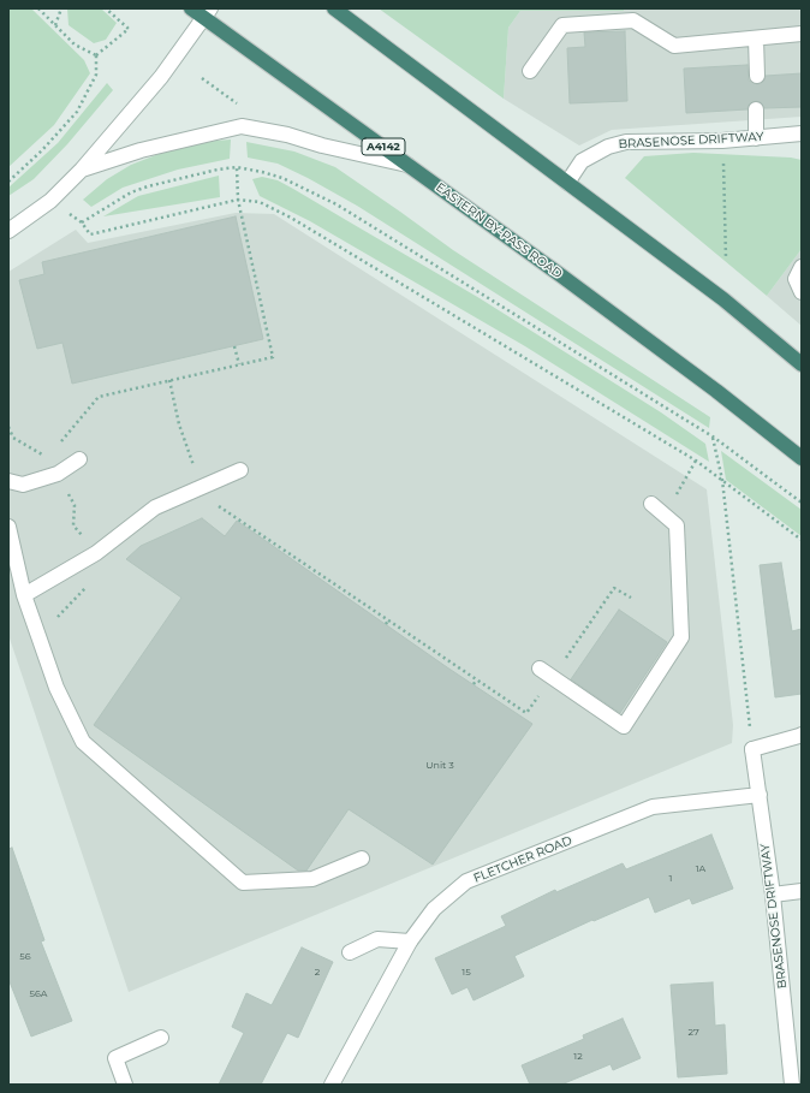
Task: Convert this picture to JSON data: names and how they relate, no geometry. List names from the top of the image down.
{
  "streets": {
    "highway": ["A4142", "EASTERN BY-PASS ROAD"],
    "street": ["BRASENOSE DRIFTWAY", "FLETCHER ROAD"]
  },
  "crossings": [
    ["BRASENOSE DRIFTWAY", "FLETCHER ROAD"]
  ],
  "house_numbers": [
    "Unit 3",
    "1A",
    "1",
    "56",
    "2",
    "15",
    "56A",
    "27",
    "12"
  ]
}
